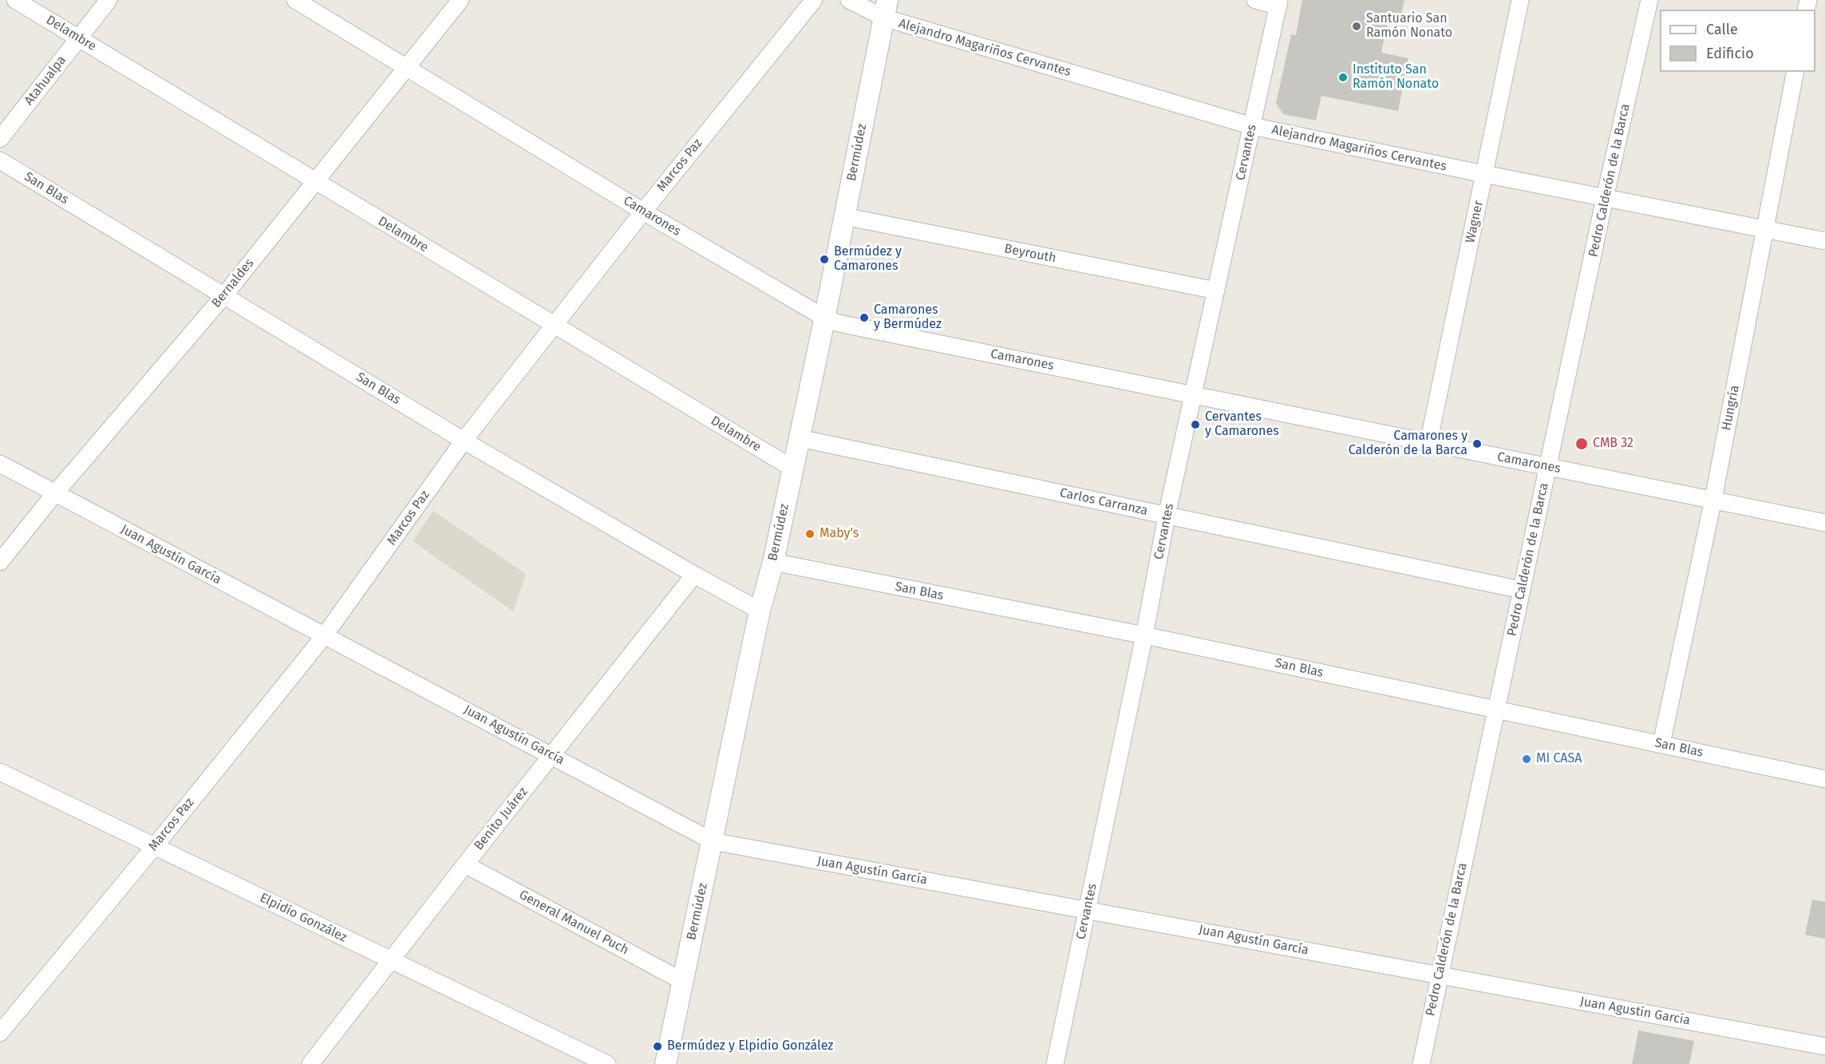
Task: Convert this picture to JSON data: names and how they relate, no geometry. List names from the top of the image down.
{
  "streets": {
    "street": [
      "Delambre",
      "Alejandro Magariños Cervantes",
      "Atahualpa",
      "Bermúdez",
      "Cervantes",
      "Marcos Paz",
      "Pedro Calderón de la Barca",
      "San Blas",
      "Camarones",
      "Wagner",
      "Beyrouth",
      "Bernaldes",
      "Hungría",
      "Carlos Carranza",
      "Juan Agustín García",
      "Benito Juárez",
      "Elpidio González",
      "General Manuel Puch"
    ]
  },
  "crossings": [
    ["Delambre", "Atahualpa"],
    ["Delambre", "Bermúdez"],
    ["Delambre", "Marcos Paz"],
    ["Delambre", "Bernaldes"],
    ["Alejandro Magariños Cervantes", "Bermúdez"],
    ["Alejandro Magariños Cervantes", "Cervantes"],
    ["Alejandro Magariños Cervantes", "Pedro Calderón de la Barca"],
    ["Alejandro Magariños Cervantes", "Wagner"],
    ["Alejandro Magariños Cervantes", "Hungría"],
    ["Bermúdez", "San Blas"],
    ["Bermúdez", "Camarones"],
    ["Bermúdez", "Beyrouth"],
    ["Bermúdez", "Carlos Carranza"],
    ["Bermúdez", "Juan Agustín García"],
    ["Bermúdez", "General Manuel Puch"],
    ["Cervantes", "San Blas"],
    ["Cervantes", "Camarones"],
    ["Cervantes", "Beyrouth"],
    ["Cervantes", "Carlos Carranza"],
    ["Cervantes", "Juan Agustín García"],
    ["Marcos Paz", "San Blas"],
    ["Marcos Paz", "Camarones"],
    ["Marcos Paz", "Juan Agustín García"],
    ["Marcos Paz", "Elpidio González"],
    ["Pedro Calderón de la Barca", "San Blas"],
    ["Pedro Calderón de la Barca", "Camarones"],
    ["Pedro Calderón de la Barca", "Carlos Carranza"],
    ["Pedro Calderón de la Barca", "Juan Agustín García"],
    ["San Blas", "Bernaldes"],
    ["San Blas", "Hungría"],
    ["San Blas", "Benito Juárez"],
    ["Camarones", "Wagner"],
    ["Camarones", "Bernaldes"],
    ["Camarones", "Hungría"],
    ["Bernaldes", "Juan Agustín García"],
    ["Juan Agustín García", "Benito Juárez"],
    ["Benito Juárez", "Elpidio González"],
    ["Benito Juárez", "General Manuel Puch"]
  ],
  "places": [
    "Santuario San Ramón Nonato",
    "Instituto San Ramón Nonato",
    "Bermúdez y Camarones",
    "Camarones y Bermúdez",
    "Cervantes y Camarones",
    "Camarones y Calderón de la Barca",
    "CMB 32",
    "Maby's",
    "MI CASA",
    "Bermúdez y Elpidio González"
  ],
  "legend": ["Calle", "Edificio"]
}
